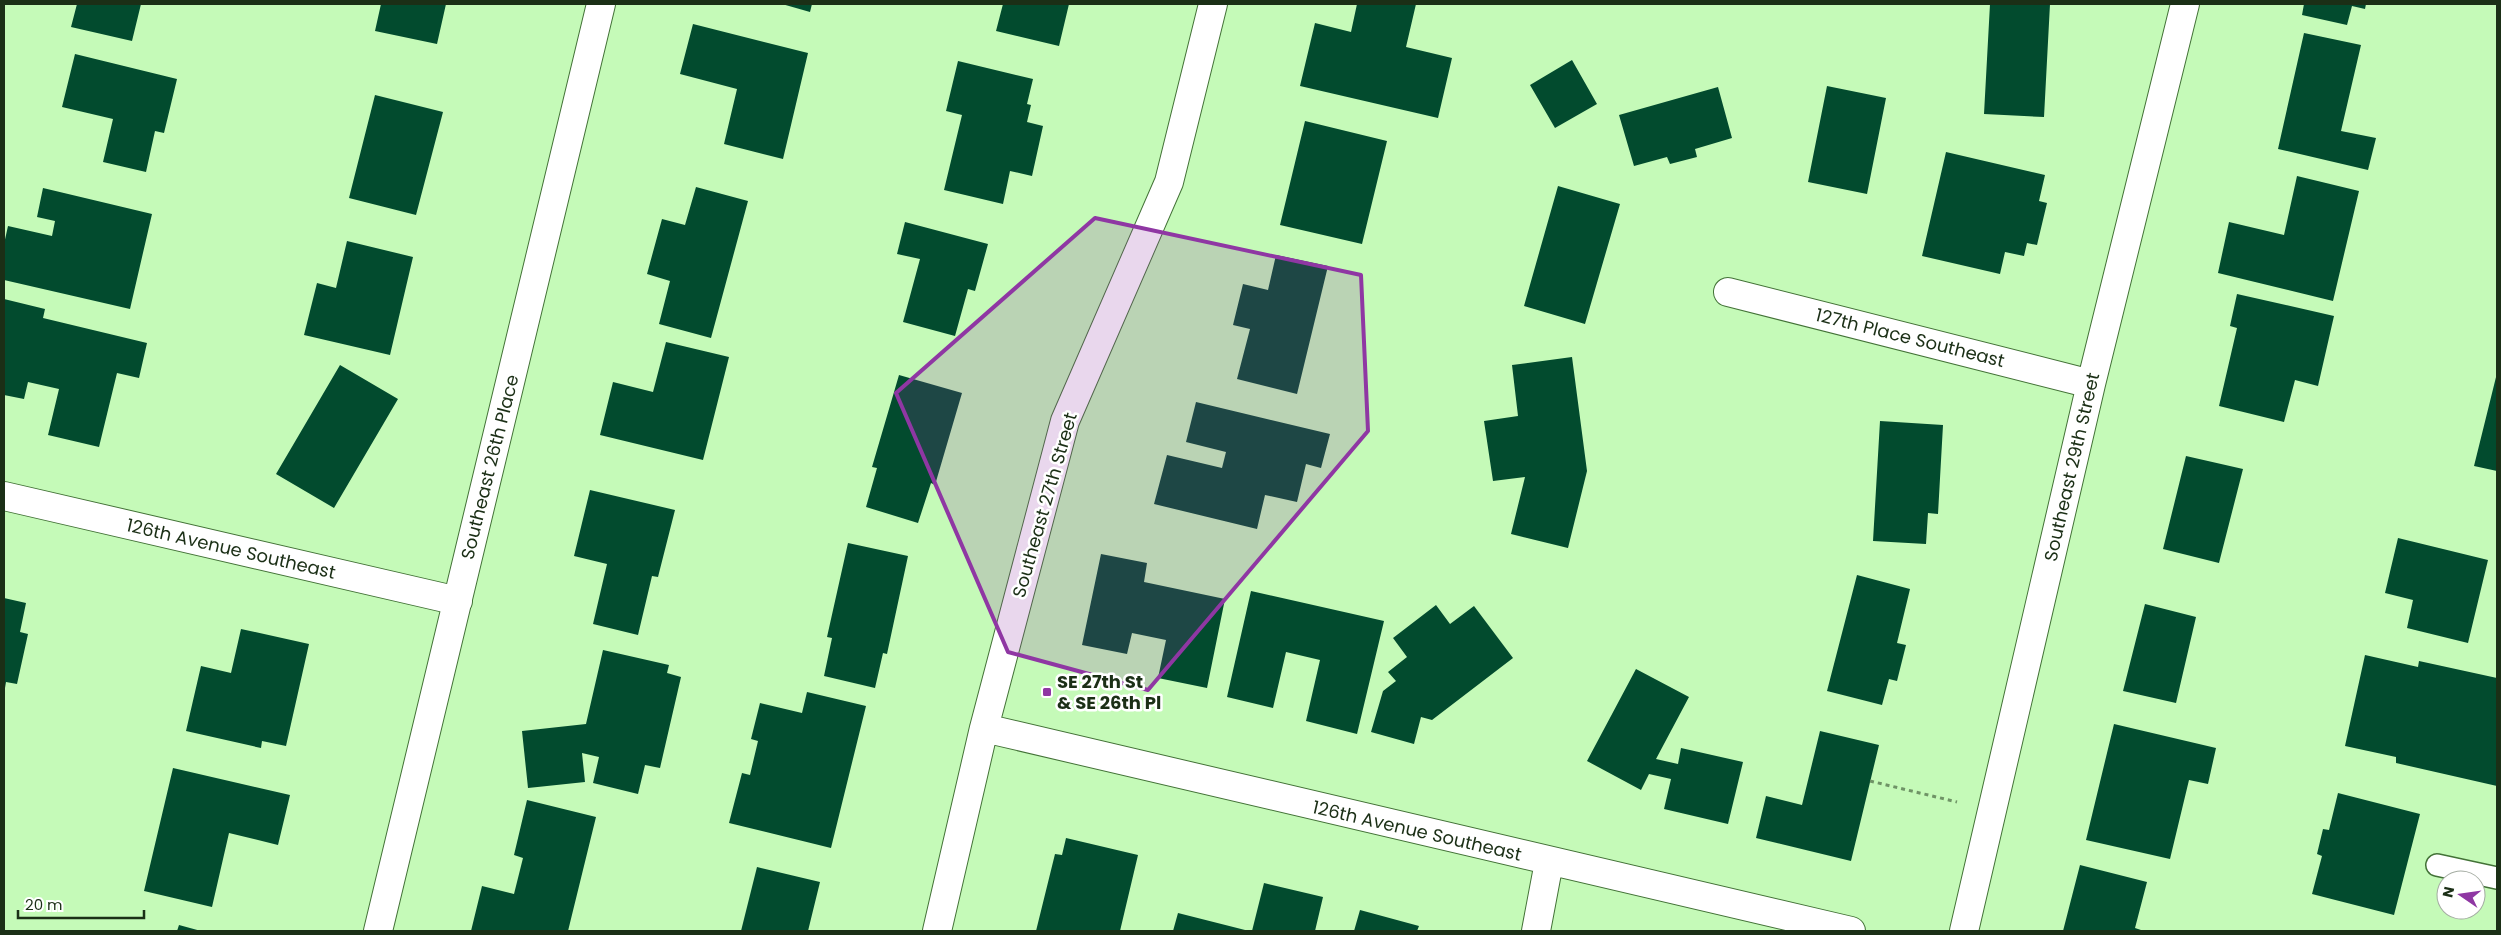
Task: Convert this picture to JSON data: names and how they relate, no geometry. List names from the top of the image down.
{
  "streets": {
    "street": [
      "127th Place Southeast",
      "Southeast 26th Place",
      "Southeast 29th Street",
      "Southeast 27th Street",
      "126th Avenue Southeast"
    ]
  },
  "crossings": [
    ["127th Place Southeast", "Southeast 29th Street"],
    ["Southeast 26th Place", "126th Avenue Southeast"],
    ["Southeast 27th Street", "126th Avenue Southeast"]
  ],
  "places": {
    "transit": ["SE 27th St & SE 26th Pl"]
  },
  "scale_bar": "20 m",
  "north": "left"
}
